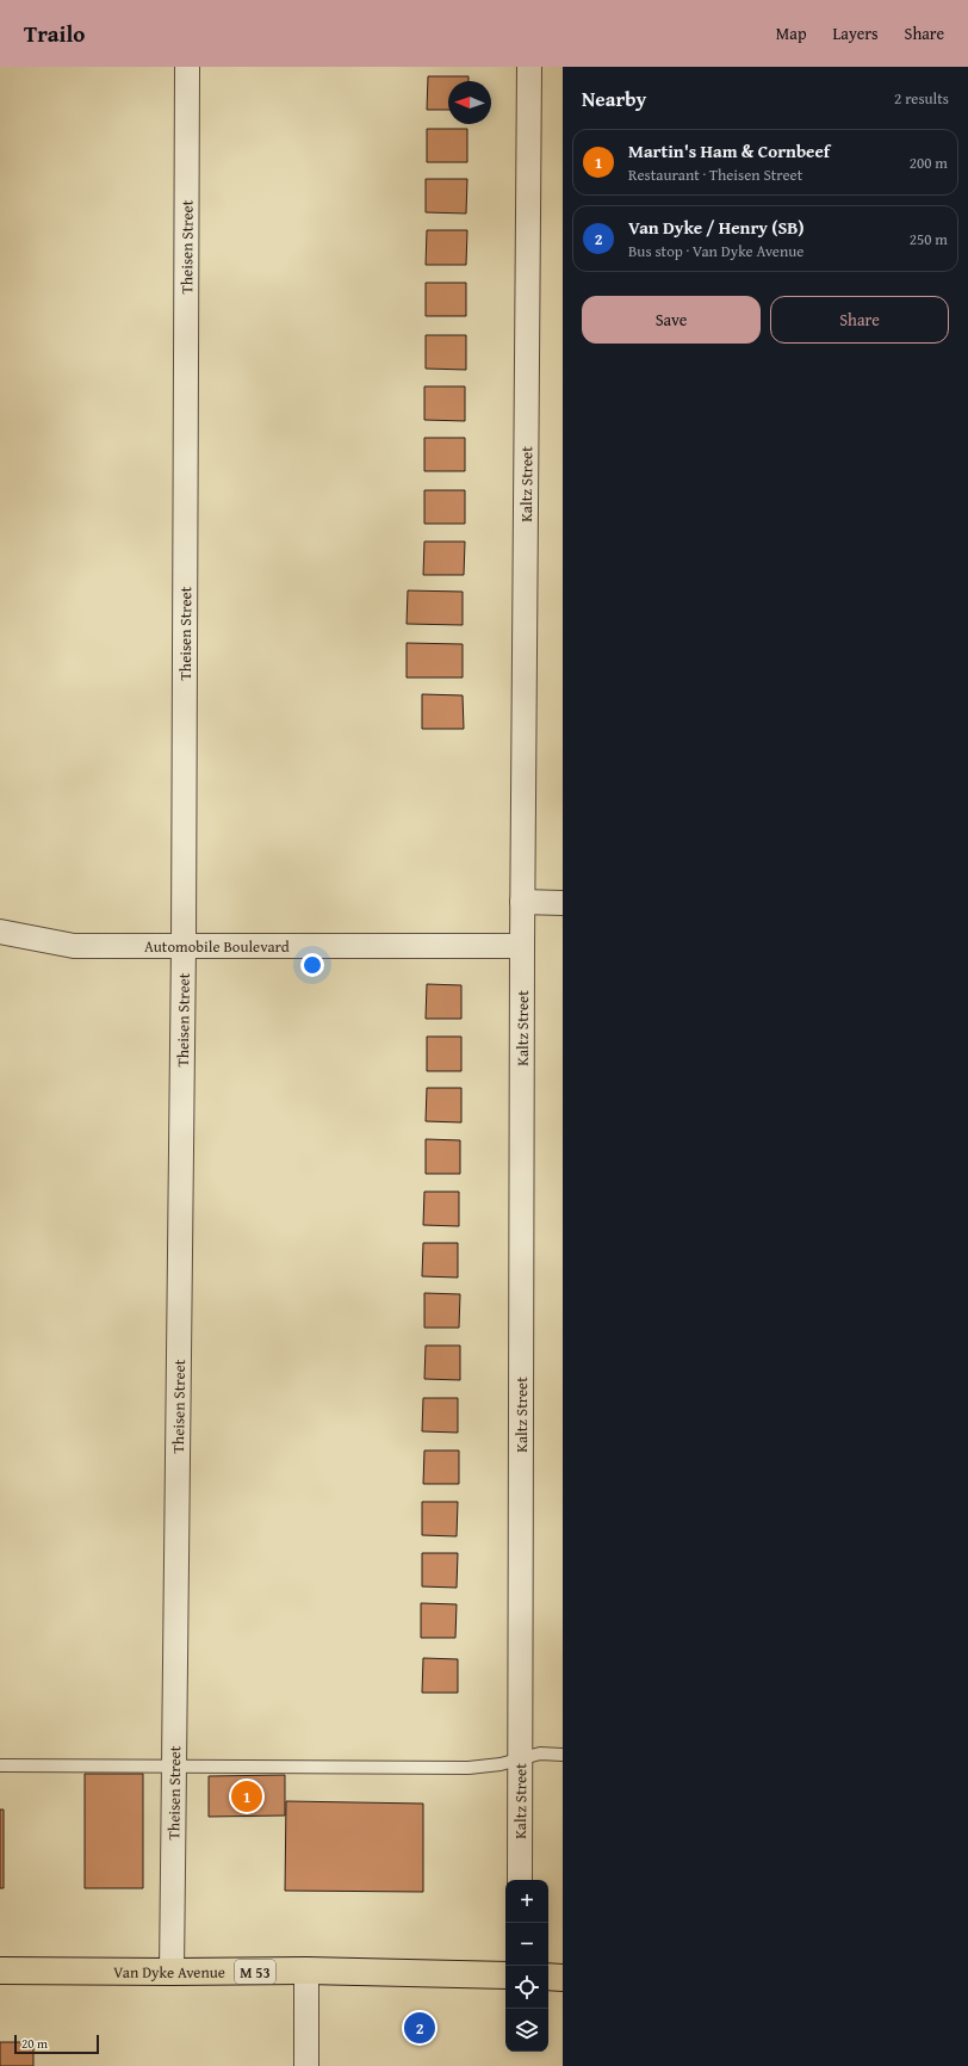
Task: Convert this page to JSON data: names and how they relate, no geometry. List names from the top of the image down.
{
  "streets": {
    "main road": ["Van Dyke Avenue", "M 53"],
    "street": ["Theisen Street", "Kaltz Street", "Automobile Boulevard"]
  },
  "crossings": [
    ["Theisen Street", "Automobile Boulevard"],
    ["Theisen Street", "Van Dyke Avenue"],
    ["Kaltz Street", "Automobile Boulevard"]
  ],
  "scale_bar": "20 m",
  "north": "left",
  "page": {
    "header": "Trailo",
    "nav": ["Map", "Layers", "Share"],
    "heading": ["Nearby", "2 results"],
    "list": [
      {
        "mark": "1",
        "name": "Martin's Ham & Cornbeef",
        "note": "Restaurant · Theisen Street",
        "value": "200 m"
      },
      {
        "mark": "2",
        "name": "Van Dyke / Henry (SB)",
        "note": "Bus stop · Van Dyke Avenue",
        "value": "250 m"
      }
    ],
    "buttons": ["Save", "Share"],
    "pins": ["1", "2"],
    "map_buttons": ["+", "−"],
    "scale": "20 m"
  }
}
